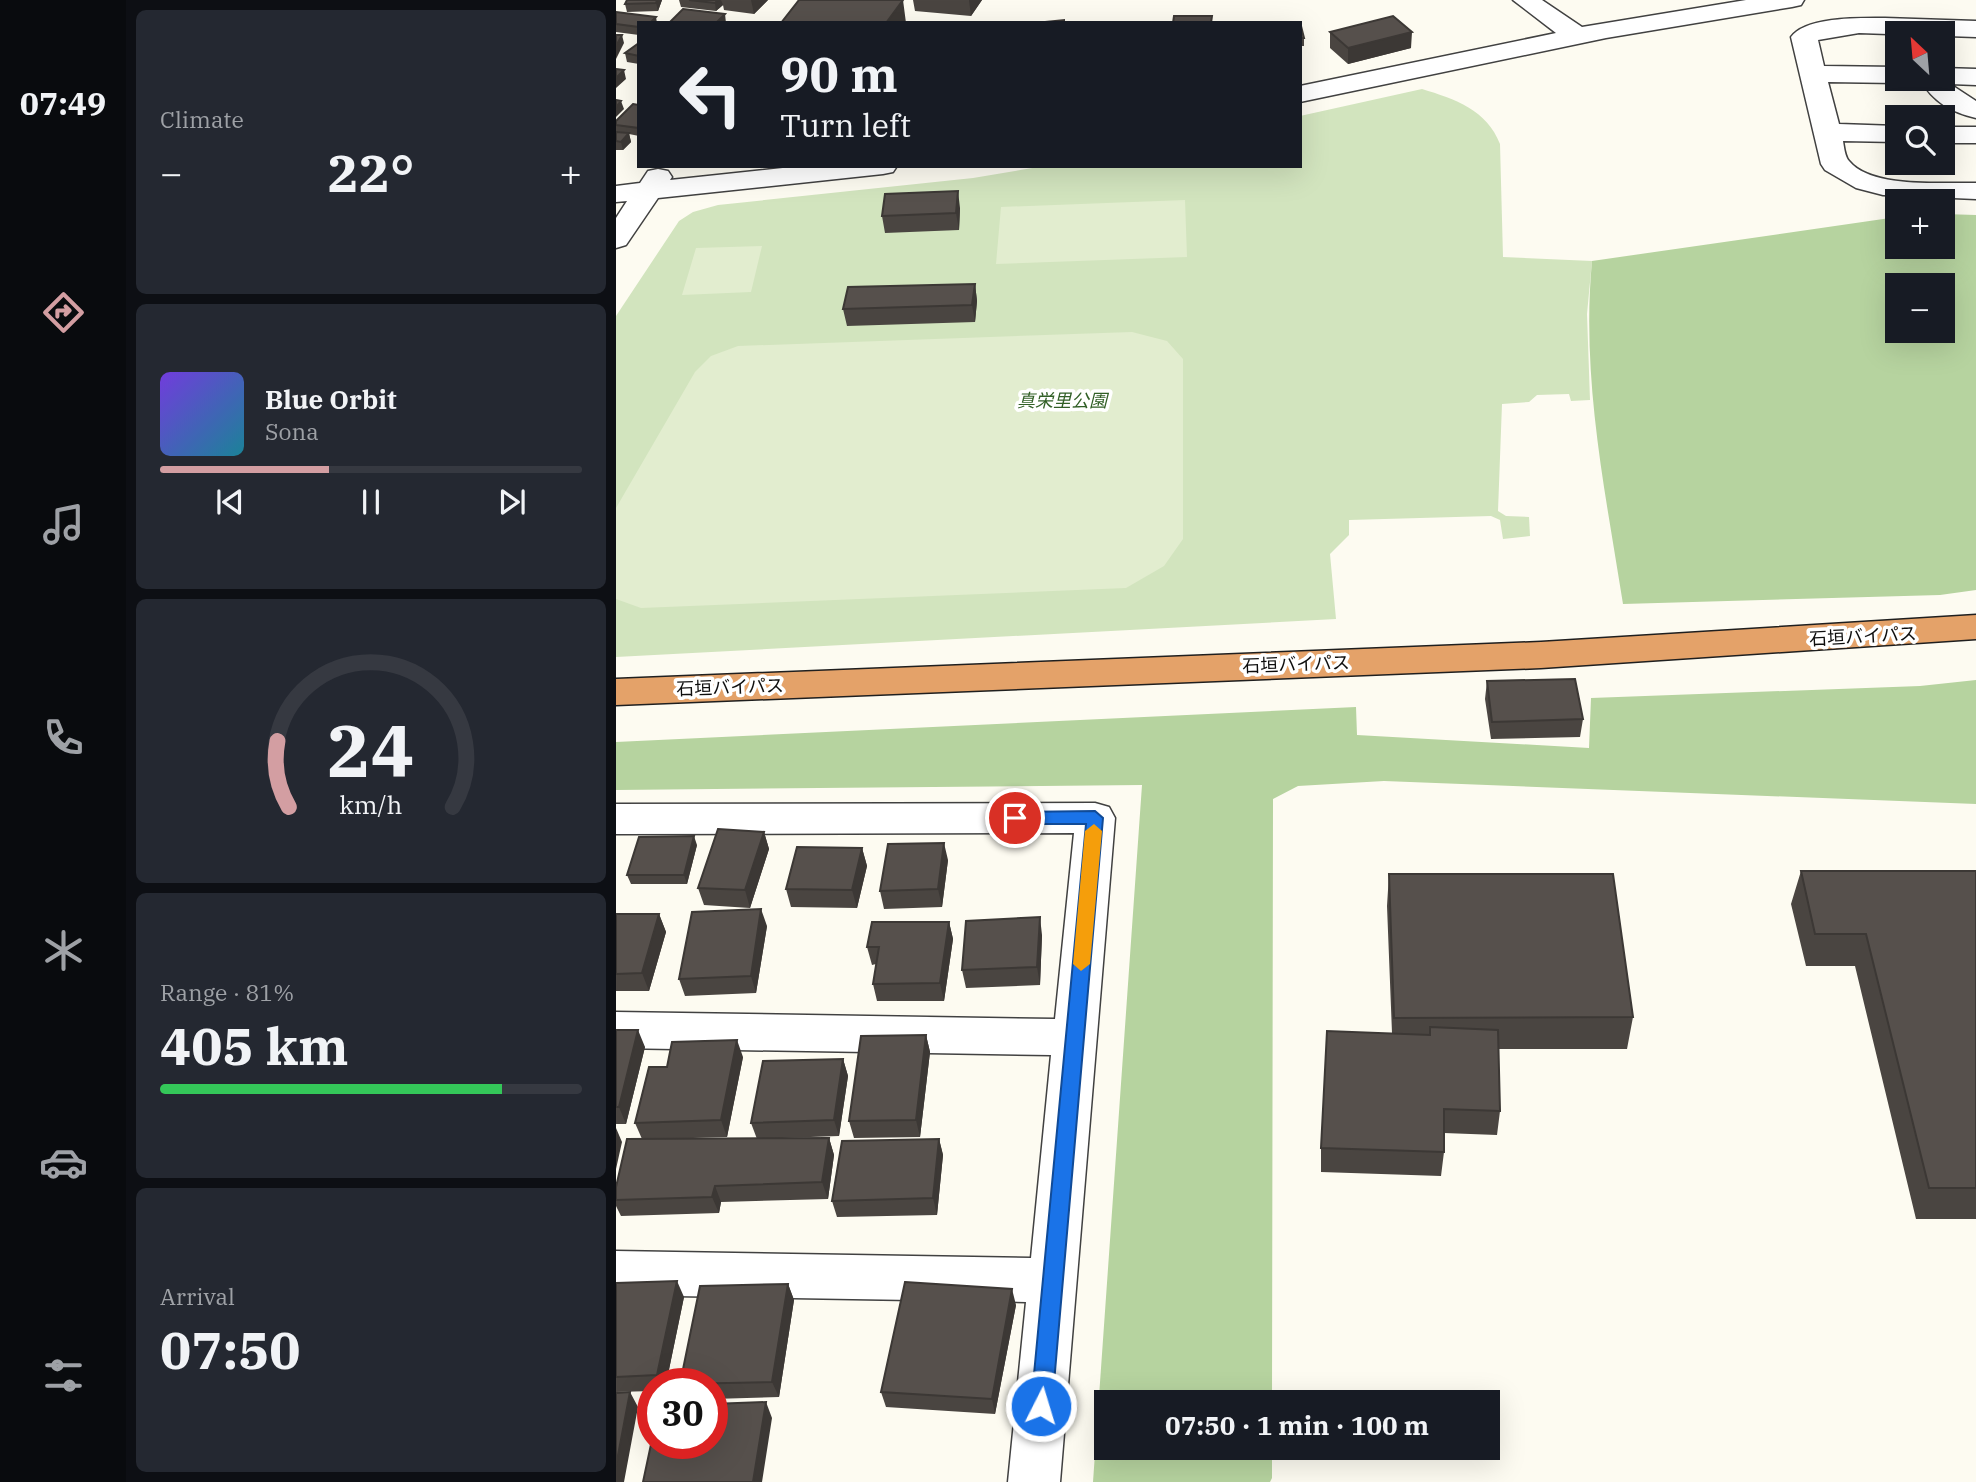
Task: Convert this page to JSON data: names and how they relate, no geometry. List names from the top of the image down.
{
  "streets": {
    "highway": ["石垣バイパス"]
  },
  "parks": ["真栄里公園"],
  "north": "top left",
  "page": {
    "tabs": "07:49",
    "tile": [
      "Climate",
      ["Range · 81%", "405 km"],
      ["Arrival", "07:50"]
    ],
    "map_buttons": ["+", "−"],
    "turn": ["90 m", "Turn left"],
    "heat": ["−", "22°", "+"],
    "song": ["Blue Orbit", "Sona"],
    "limit": "30",
    "trip": "07:50 · 1 min · 100 m",
    "gauge": ["24", "km/h"]
  }
}
